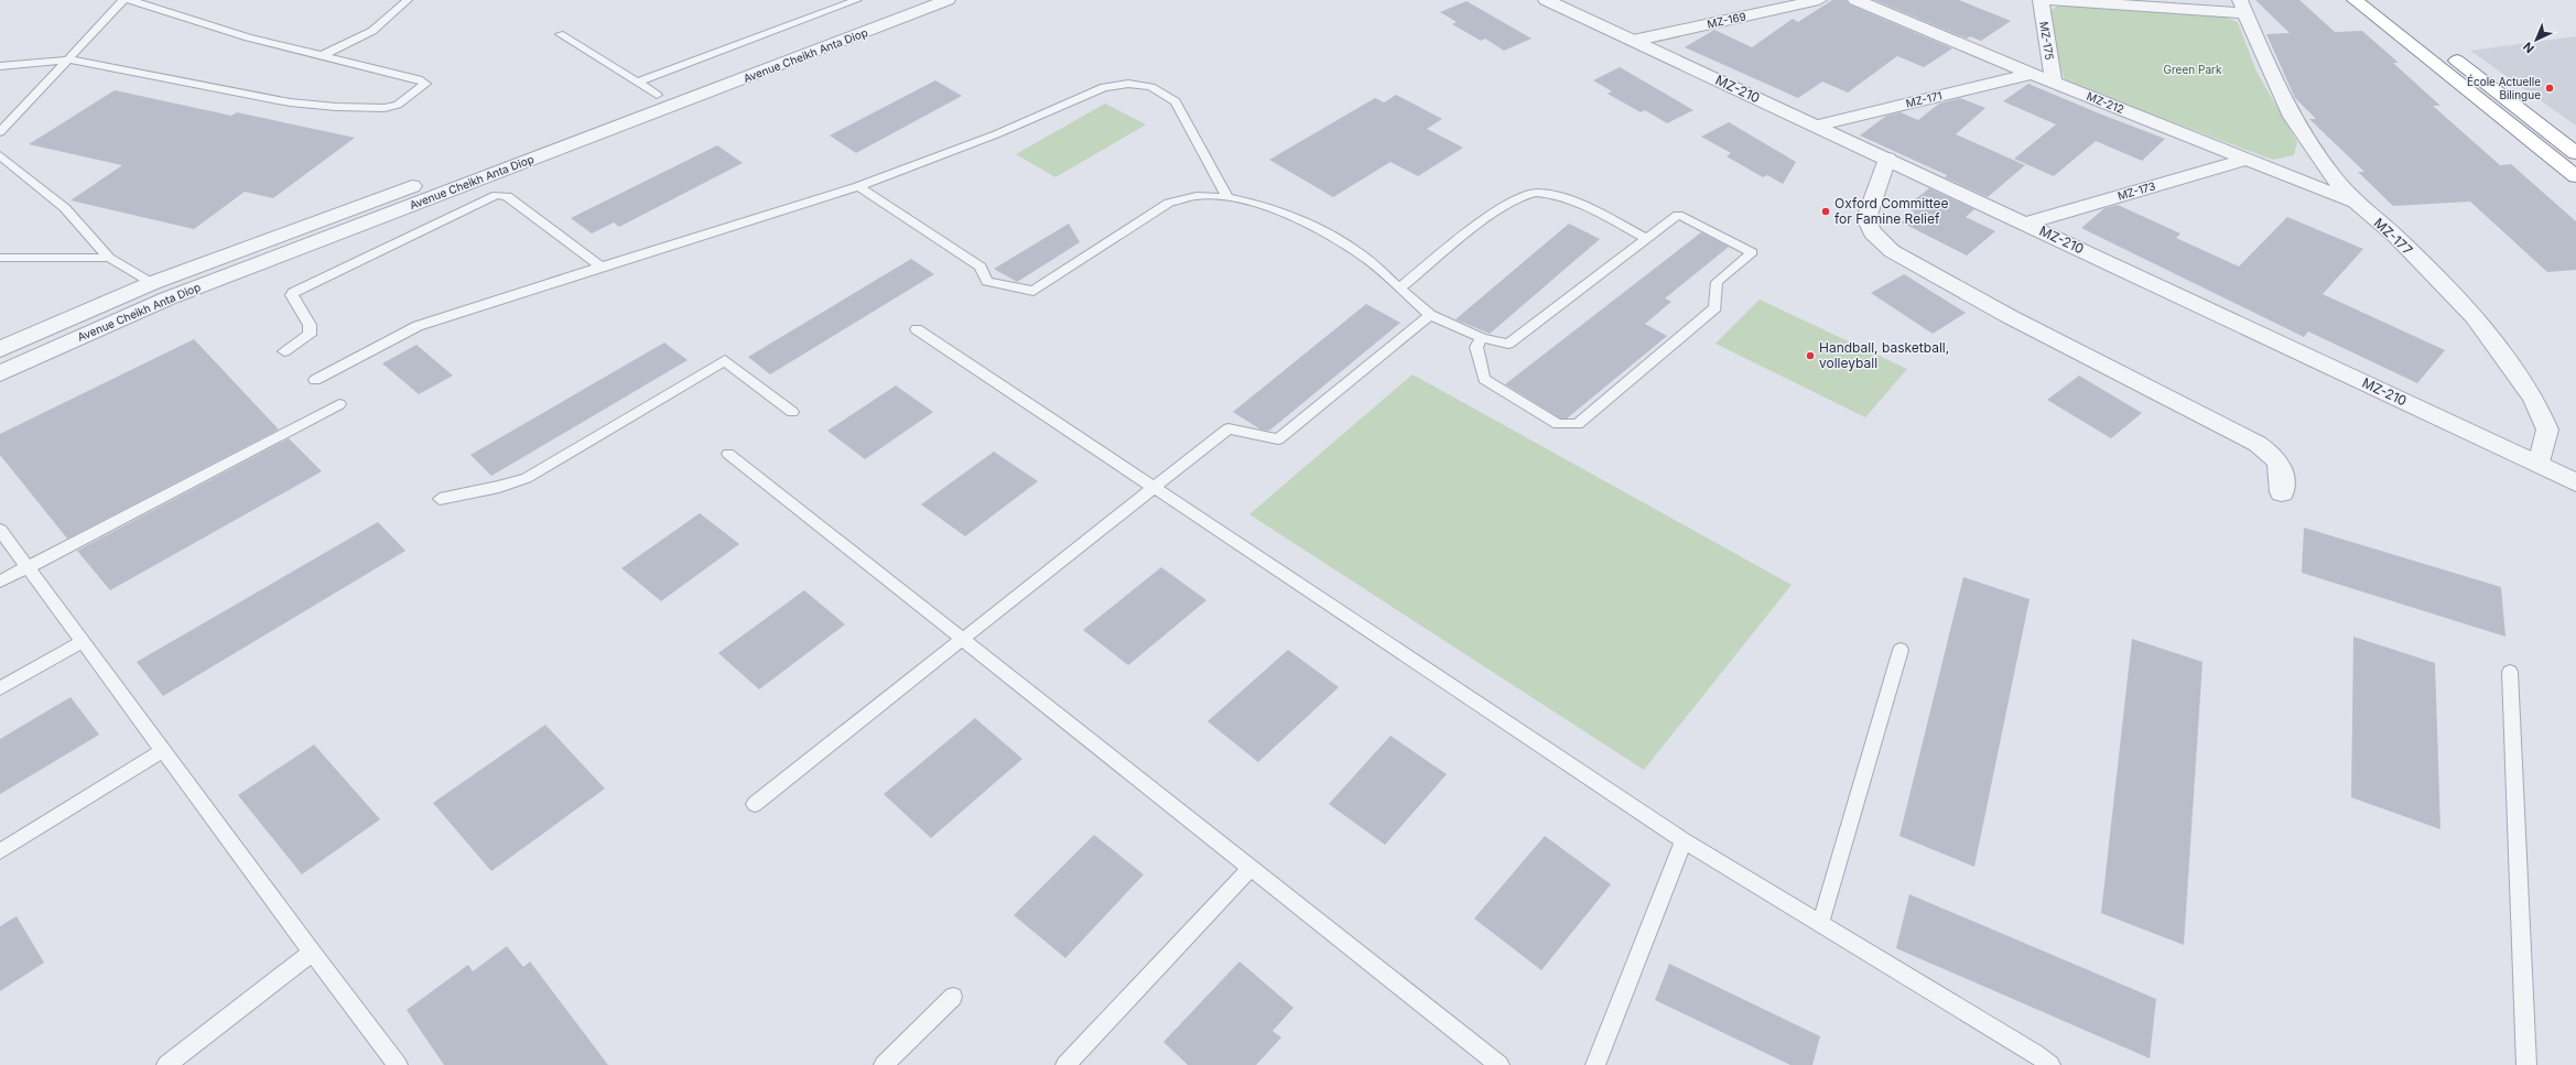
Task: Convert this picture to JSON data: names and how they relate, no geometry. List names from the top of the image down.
{
  "streets": {
    "street": [
      "MZ-169",
      "MZ-175",
      "Avenue Cheikh Anta Diop",
      "MZ-210",
      "MZ-171",
      "MZ-212",
      "MZ-173",
      "MZ-177"
    ]
  },
  "crossings": [
    ["MZ-169", "MZ-210"],
    ["MZ-175", "MZ-212"],
    ["MZ-210", "MZ-171"],
    ["MZ-210", "MZ-173"],
    ["MZ-210", "MZ-177"],
    ["MZ-171", "MZ-212"],
    ["MZ-212", "MZ-173"],
    ["MZ-212", "MZ-177"]
  ],
  "parks": ["Green Park"],
  "places": ["École Actuelle Bilingue", "Oxford Committee for Famine Relief", "Handball, basketball, volleyball"],
  "north": "bottom left"
}
